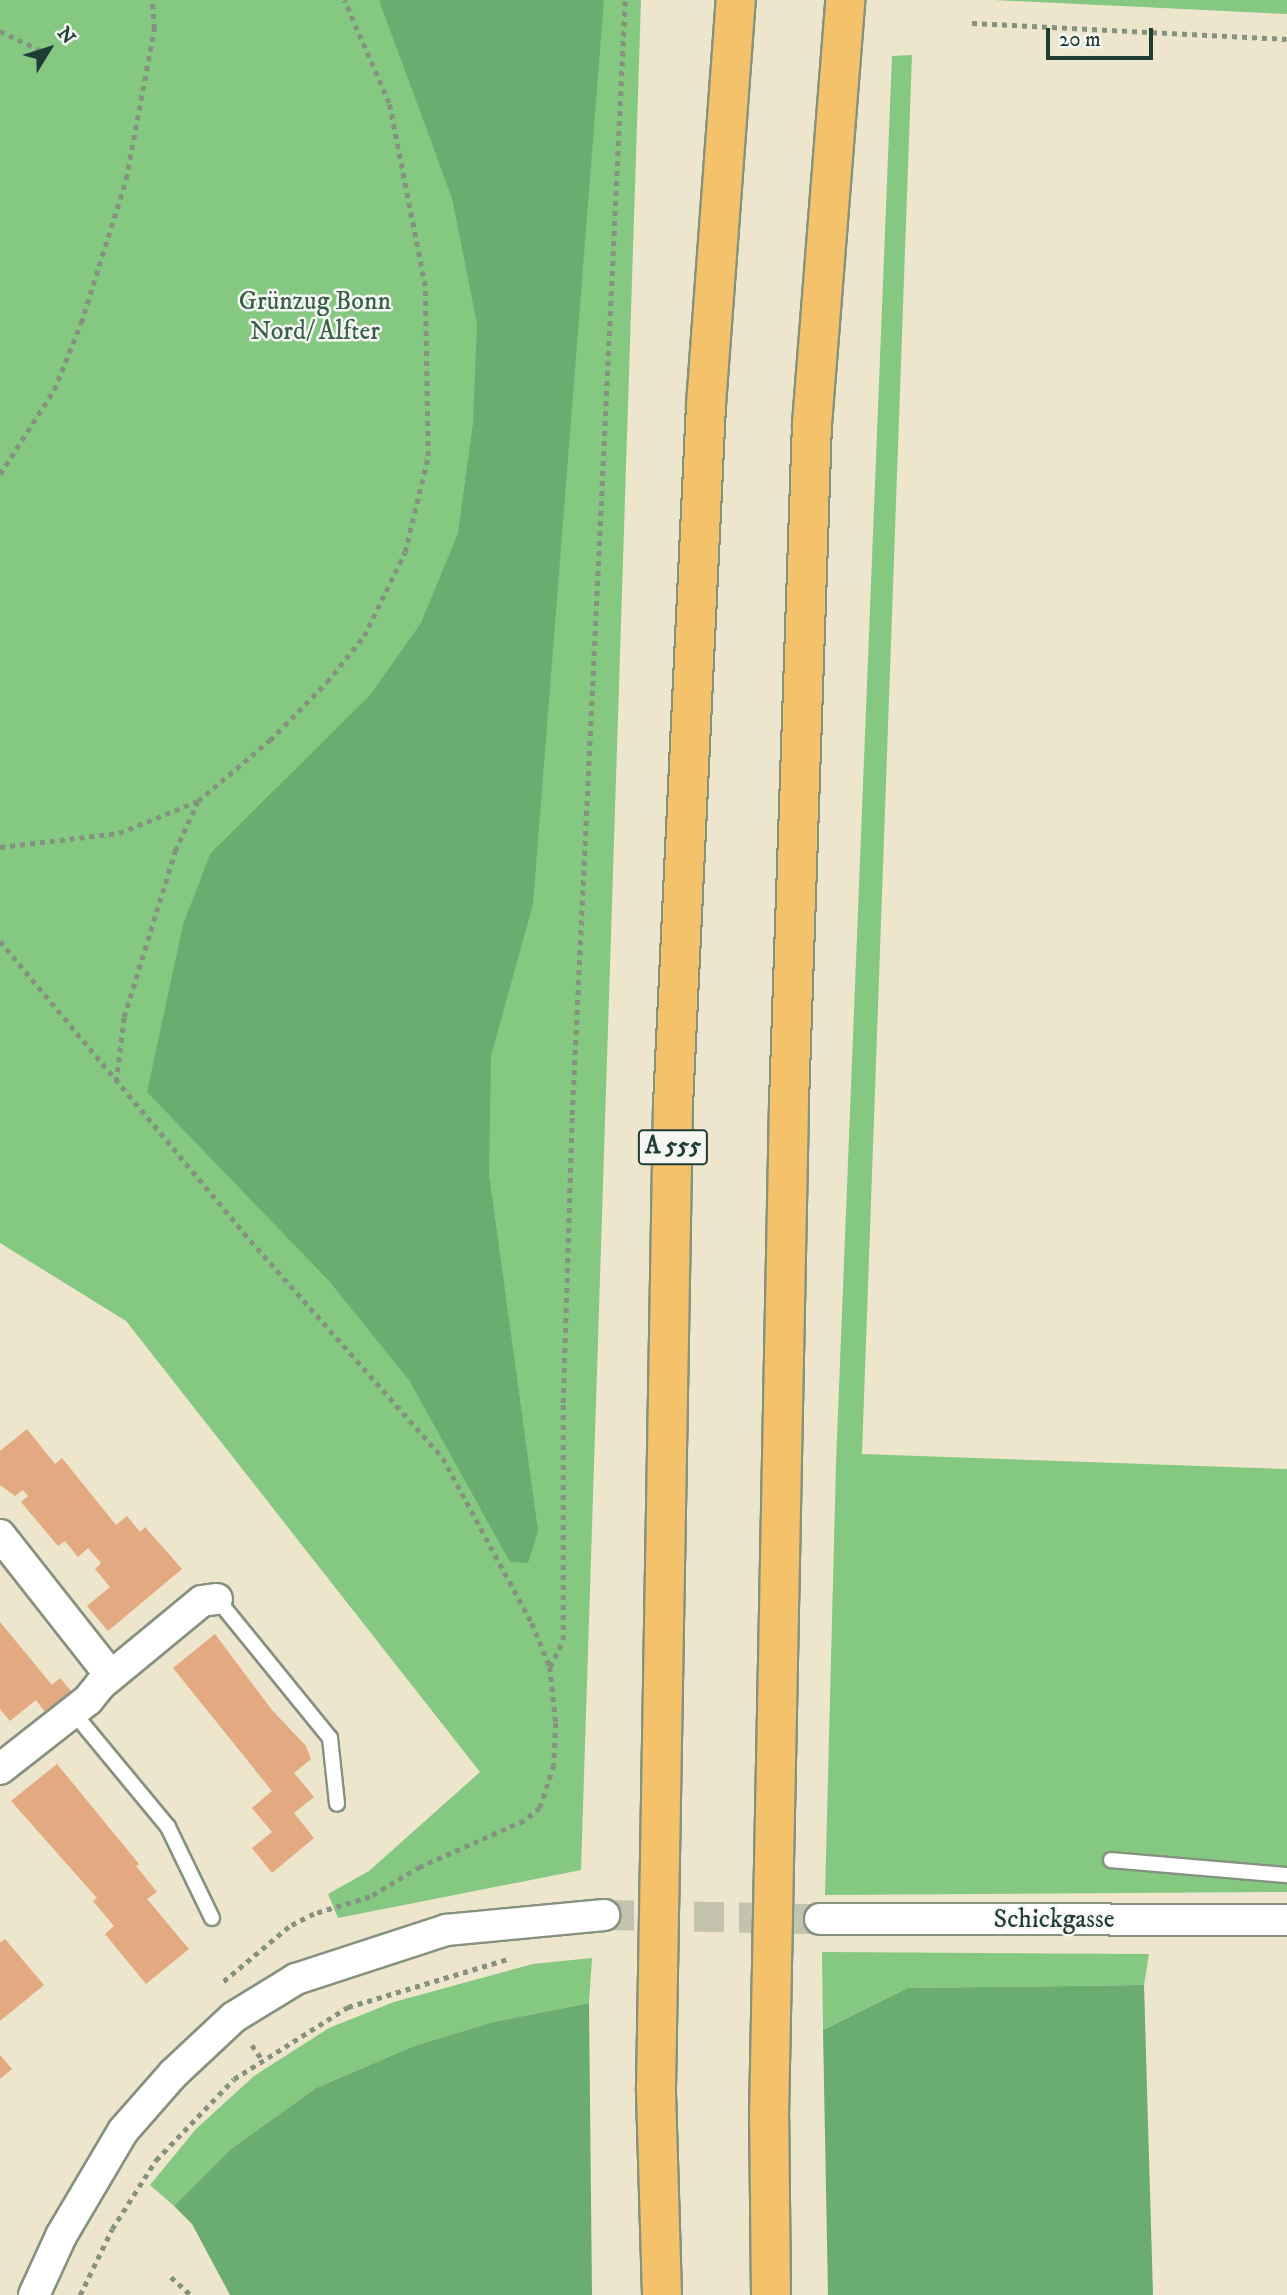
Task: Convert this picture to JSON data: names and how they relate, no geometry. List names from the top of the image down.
{
  "streets": {
    "highway": ["A 555"],
    "street": ["Schickgasse"]
  },
  "parks": ["Grünzug Bonn Nord/ Alfter"],
  "scale_bar": "20 m",
  "north": "top right"
}
